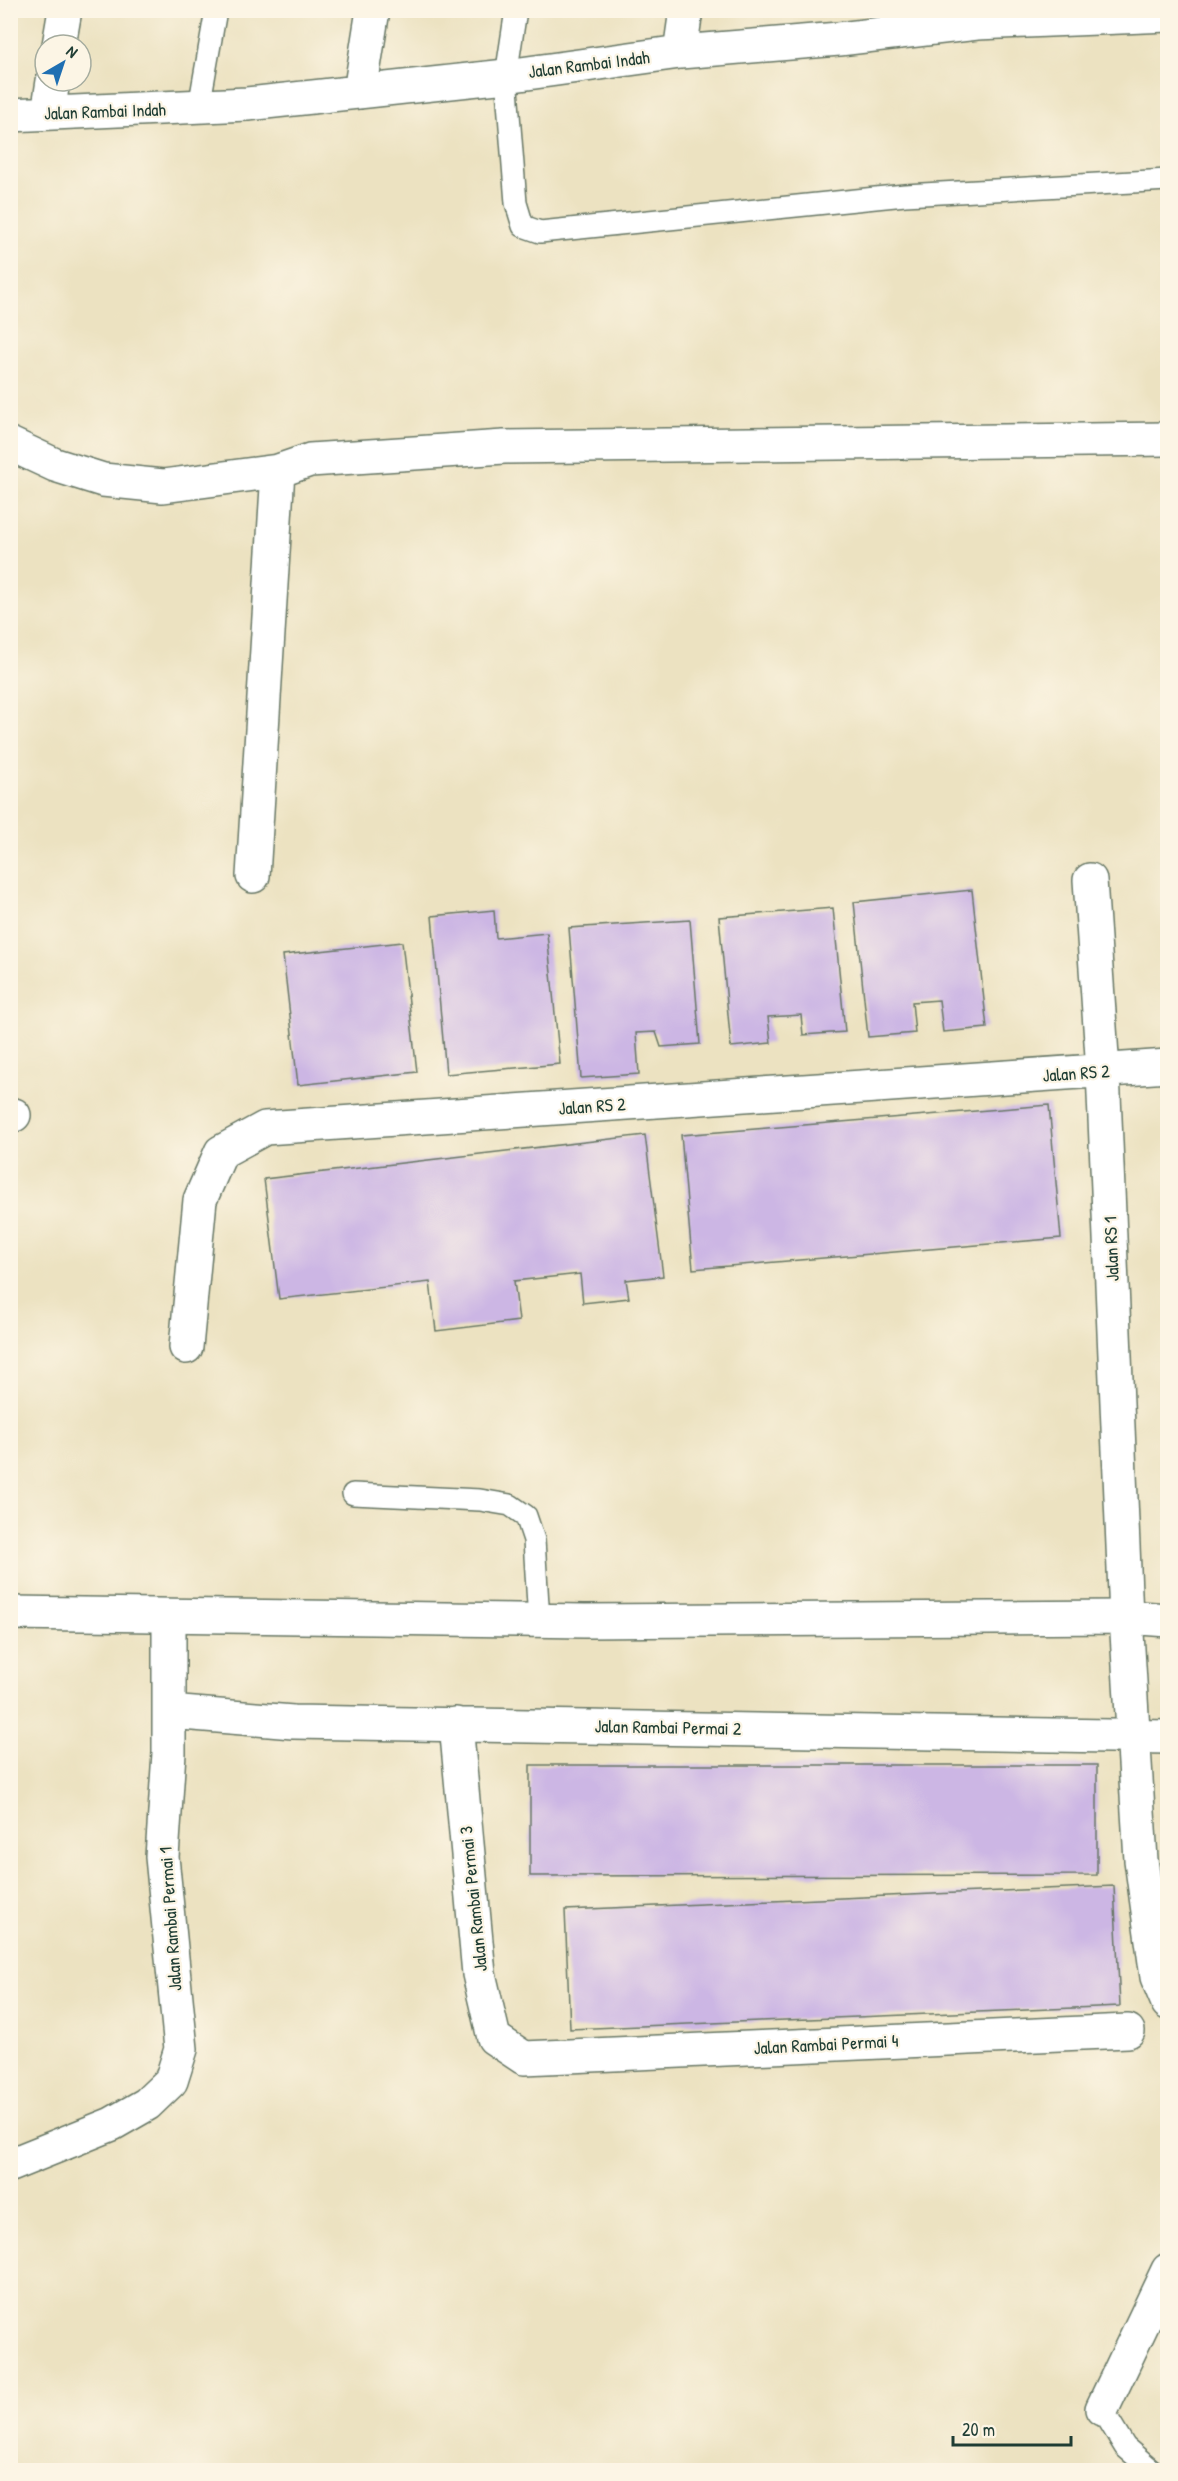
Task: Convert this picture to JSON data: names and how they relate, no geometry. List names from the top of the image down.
{
  "streets": {
    "street": [
      "Jalan Rambai Indah",
      "Jalan RS 2",
      "Jalan RS 1",
      "Jalan Rambai Permai 2",
      "Jalan Rambai Permai 3",
      "Jalan Rambai Permai 1",
      "Jalan Rambai Permai 4"
    ]
  },
  "crossings": [
    ["Jalan RS 2", "Jalan RS 1"],
    ["Jalan RS 1", "Jalan Rambai Permai 2"],
    ["Jalan Rambai Permai 2", "Jalan Rambai Permai 3"],
    ["Jalan Rambai Permai 2", "Jalan Rambai Permai 1"],
    ["Jalan Rambai Permai 3", "Jalan Rambai Permai 4"]
  ],
  "scale_bar": "20 m",
  "north": "top right"
}
